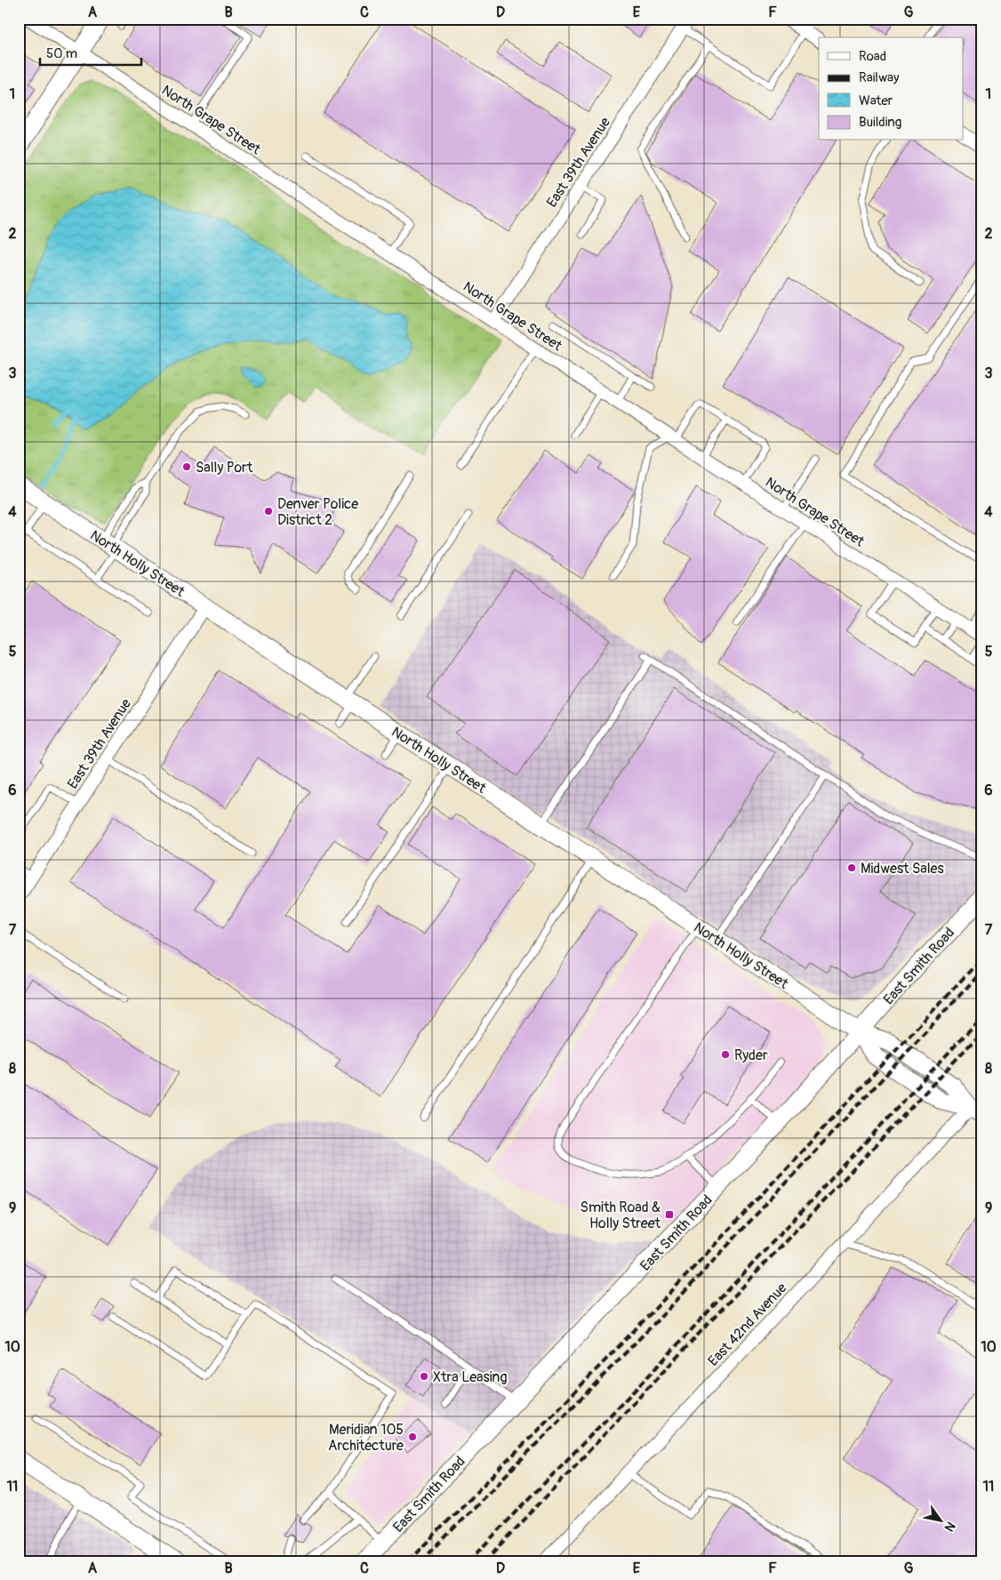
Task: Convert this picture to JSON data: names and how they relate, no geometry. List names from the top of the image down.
{
  "streets": {
    "street": [
      "North Grape Street",
      "East 39th Avenue",
      "North Holly Street",
      "East Smith Road",
      "East 42nd Avenue"
    ]
  },
  "crossings": [
    ["North Grape Street", "East 39th Avenue"],
    ["East 39th Avenue", "North Holly Street"],
    ["North Holly Street", "East Smith Road"],
    ["North Holly Street", "East 42nd Avenue"]
  ],
  "places": {
    "other": [
      "Sally Port",
      "Denver Police District 2",
      "Midwest Sales",
      "Ryder",
      "Xtra Leasing",
      "Meridian 105 Architecture"
    ],
    "transit": ["Smith Road & Holly Street"]
  },
  "legend": [
    "Road",
    "Railway",
    "Water",
    "Building"
  ],
  "scale_bar": "50 m",
  "north": "bottom right",
  "grid": {
    "columns": [
      "A",
      "B",
      "C",
      "D",
      "E",
      "F",
      "G"
    ],
    "rows": [
      "1",
      "2",
      "3",
      "4",
      "5",
      "6",
      "7",
      "8",
      "9",
      "10",
      "11"
    ]
  }
}
